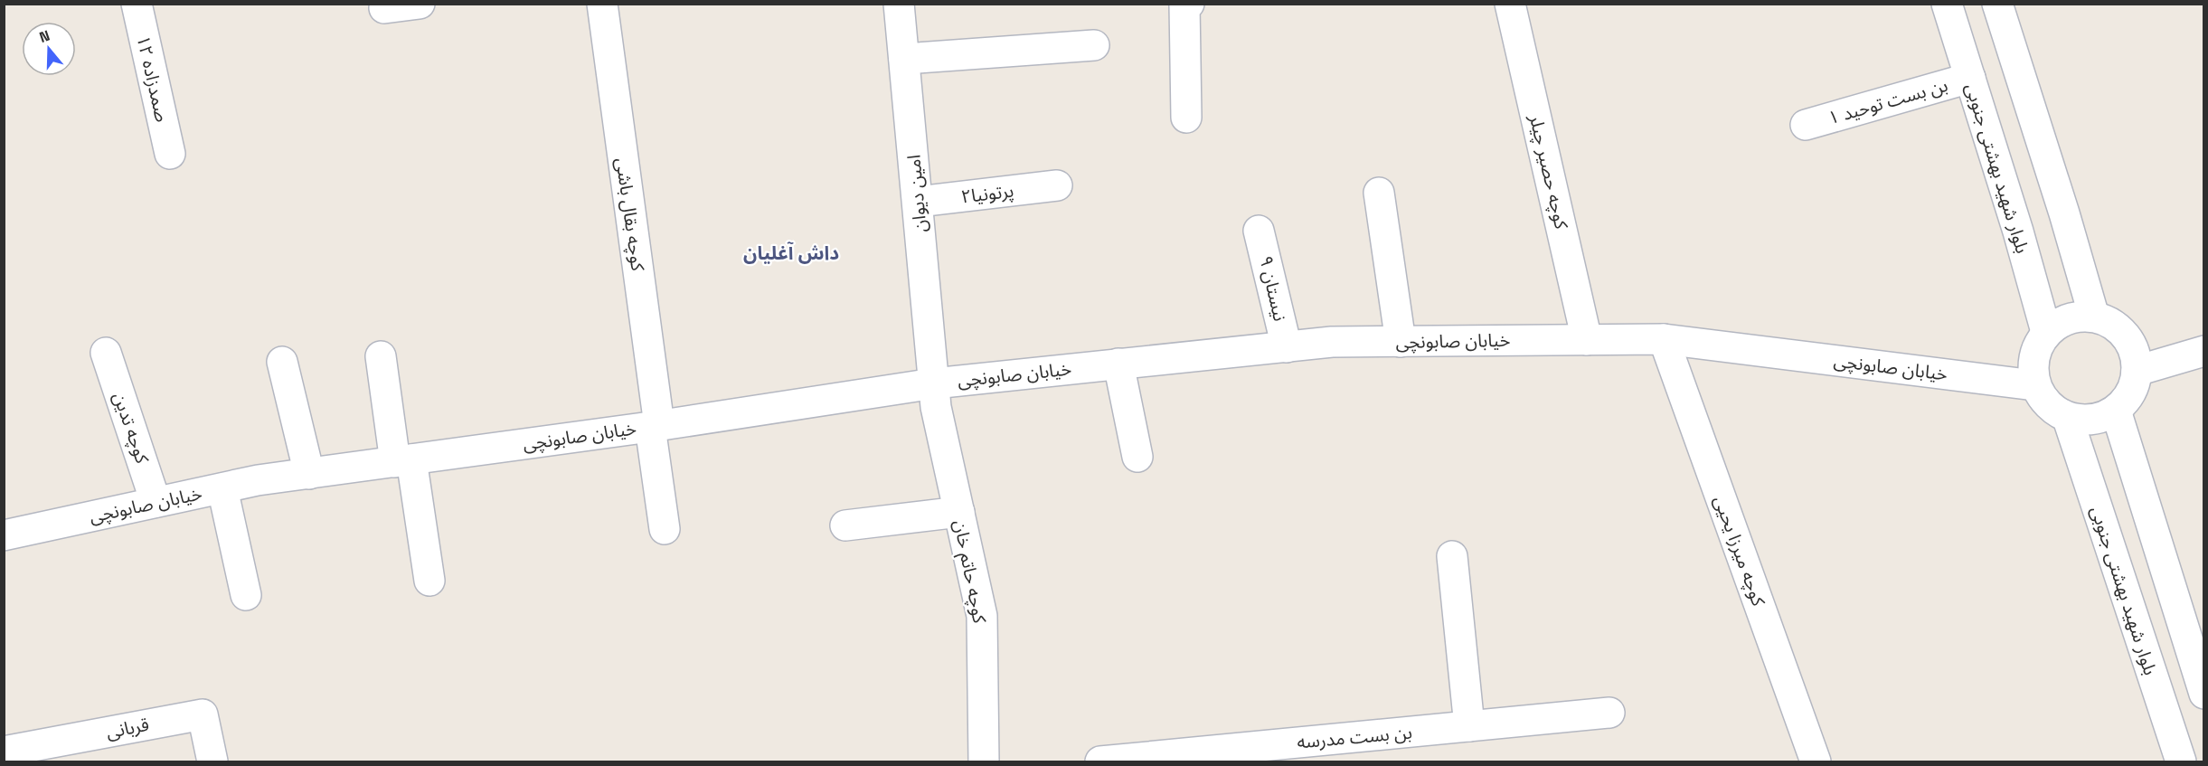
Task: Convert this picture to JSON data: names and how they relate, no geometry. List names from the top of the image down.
{
  "streets": {
    "street": [
      "صمدزاده ۱۲",
      "بن بست توحید ۱",
      "بلوار شهید بهشتی جنوبی",
      "کوچه حصیر چیلر",
      "امین دیوان",
      "پرتونیا۲",
      "کوچه بقال باشی",
      "نیستان ۹",
      "خیابان صابونچی",
      "کوچه تدین",
      "کوچه میرزا یحیی",
      "کوچه حاتم خان",
      "قربانی",
      "بن بست مدرسه"
    ]
  },
  "crossings": [
    ["بن بست توحید ۱", "بلوار شهید بهشتی جنوبی"],
    ["بلوار شهید بهشتی جنوبی", "خیابان صابونچی"],
    ["کوچه حصیر چیلر", "خیابان صابونچی"],
    ["امین دیوان", "پرتونیا۲"],
    ["امین دیوان", "خیابان صابونچی"],
    ["امین دیوان", "کوچه حاتم خان"],
    ["کوچه بقال باشی", "خیابان صابونچی"],
    ["نیستان ۹", "خیابان صابونچی"],
    ["خیابان صابونچی", "کوچه تدین"],
    ["خیابان صابونچی", "کوچه میرزا یحیی"],
    ["خیابان صابونچی", "کوچه حاتم خان"]
  ],
  "districts": ["داش آغلیان"],
  "north": "top"
}
